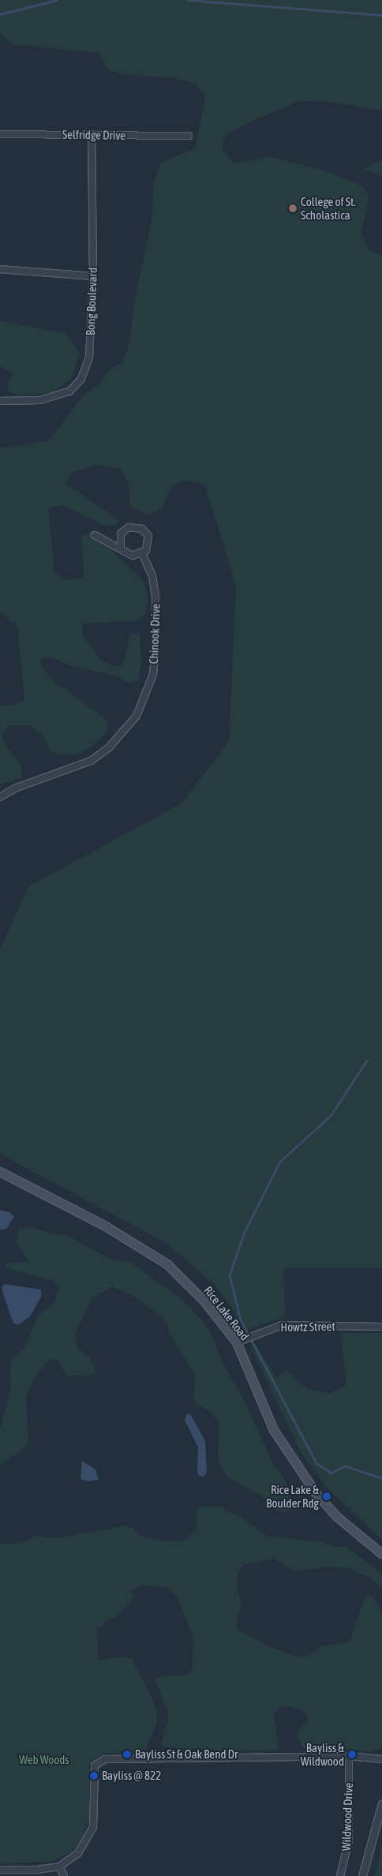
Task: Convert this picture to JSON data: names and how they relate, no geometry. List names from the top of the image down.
{
  "streets": {
    "main road": ["Rice Lake Road"],
    "street": [
      "Selfridge Drive",
      "Bong Boulevard",
      "Chinook Drive",
      "Howtz Street",
      "Wildwood Drive"
    ]
  },
  "crossings": [
    ["Selfridge Drive", "Bong Boulevard"],
    ["Rice Lake Road", "Howtz Street"]
  ],
  "parks": ["Web Woods"],
  "places": [
    "College of St. Scholastica",
    "Rice Lake & Boulder Rdg",
    "Bayliss St & Oak Bend Dr",
    "Bayliss & Wildwood",
    "Bayliss @ 822"
  ]
}
